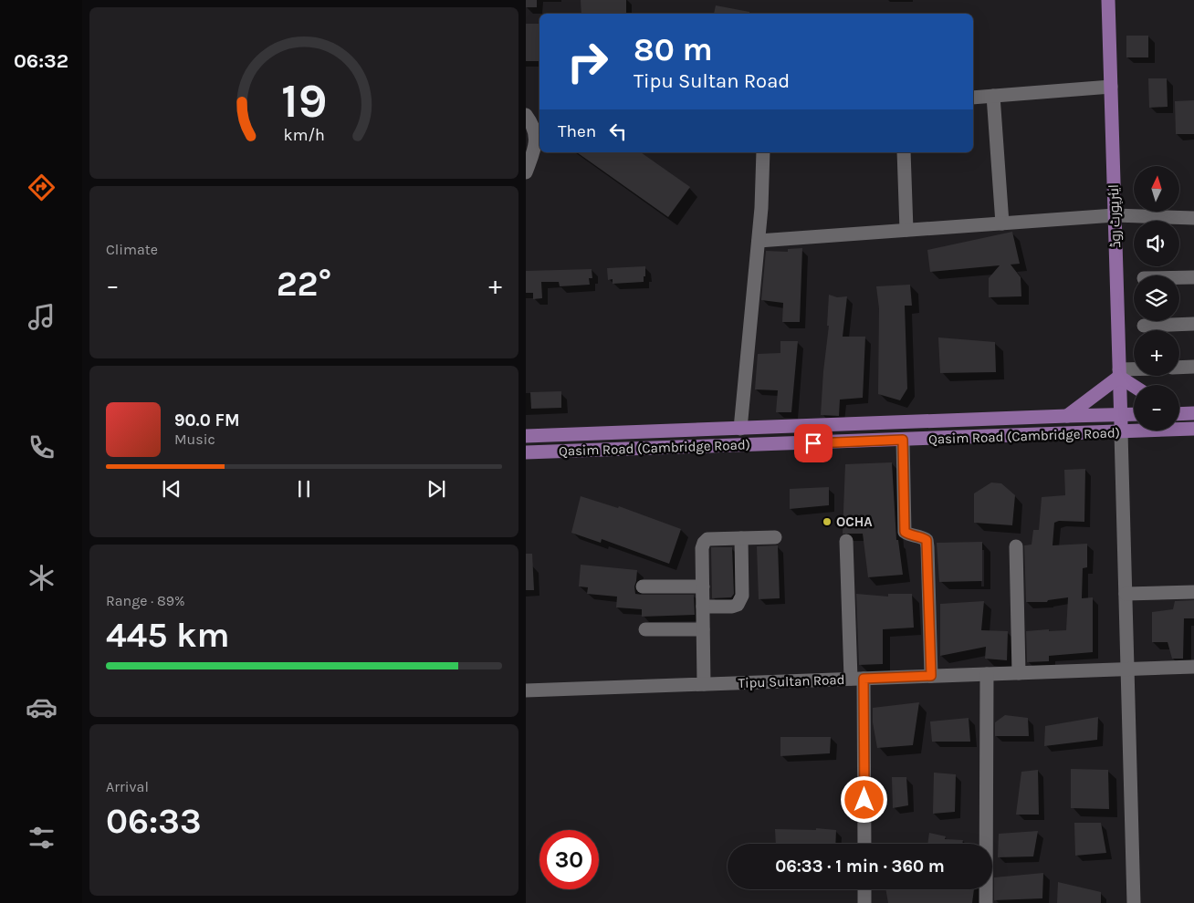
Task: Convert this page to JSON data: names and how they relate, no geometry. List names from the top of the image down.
{
  "streets": {
    "main road": ["ایئرپورٹ روڈ", "Qasim Road (Cambridge Road)"],
    "street": ["Tipu Sultan Road"]
  },
  "crossings": [
    ["ایئرپورٹ روڈ", "Qasim Road (Cambridge Road)"]
  ],
  "places": ["OCHA"],
  "north": "top",
  "page": {
    "tabs": "06:32",
    "turn": ["80 m", "Tipu Sultan Road"],
    "then": "Then",
    "map_buttons": ["+", "−"],
    "tile": [
      "Climate",
      ["Range · 89%", "445 km"],
      ["Arrival", "06:33"]
    ],
    "heat": ["−", "22°", "+"],
    "song": ["90.0 FM", "Music"],
    "limit": "30",
    "trip": "06:33 · 1 min · 360 m",
    "gauge": ["19", "km/h"]
  }
}
